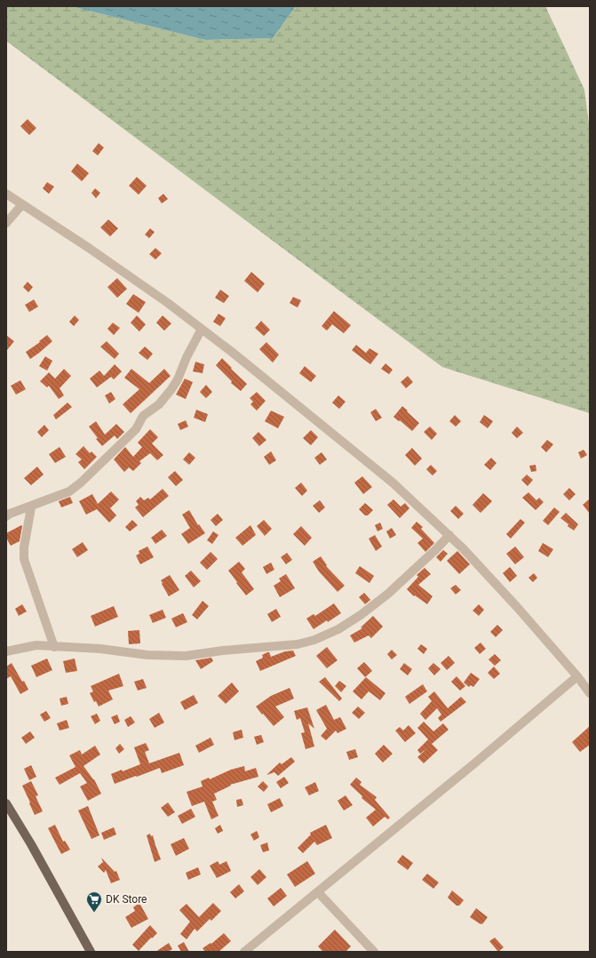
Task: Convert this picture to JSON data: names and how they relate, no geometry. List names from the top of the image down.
{
  "places": {
    "supermarket": ["DK Store"]
  }
}
